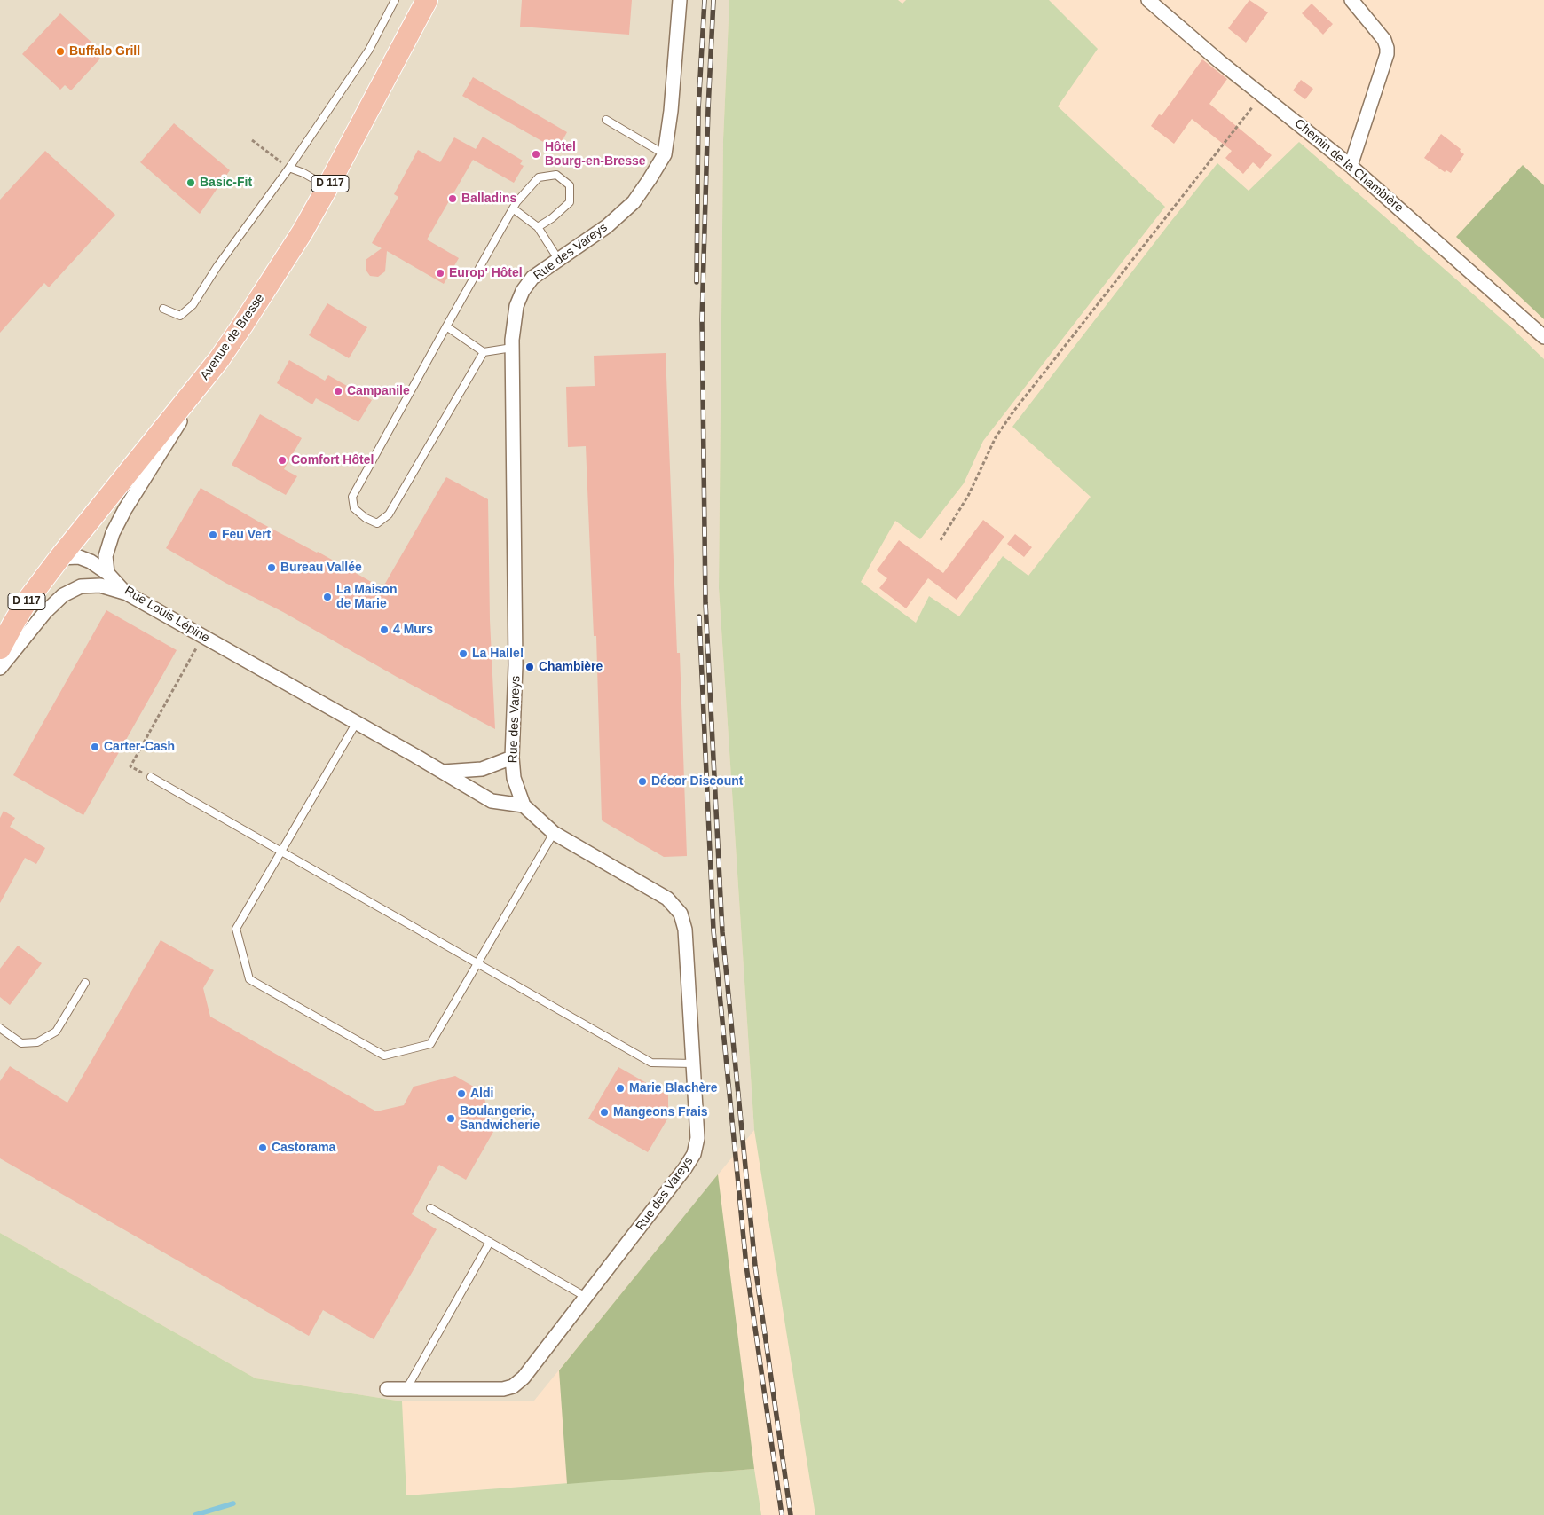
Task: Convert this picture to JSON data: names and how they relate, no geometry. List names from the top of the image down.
{
  "streets": {
    "main road": ["D 117", "Avenue de Bresse"],
    "street": ["Chemin de la Chambière", "Rue des Vareys", "Rue Louis Lépine"]
  },
  "crossings": [
    ["Rue des Vareys", "Rue Louis Lépine"],
    ["Avenue de Bresse", "Rue Louis Lépine"]
  ],
  "places": [
    "Buffalo Grill",
    "Hôtel Bourg-en-Bresse",
    "Basic-Fit",
    "Balladins",
    "Europ' Hôtel",
    "Campanile",
    "Comfort Hôtel",
    "Feu Vert",
    "Bureau Vallée",
    "La Maison de Marie",
    "4 Murs",
    "La Halle!",
    "Chambière",
    "Carter-Cash",
    "Décor Discount",
    "Marie Blachère",
    "Aldi",
    "Mangeons Frais",
    "Boulangerie, Sandwicherie",
    "Castorama"
  ]
}
